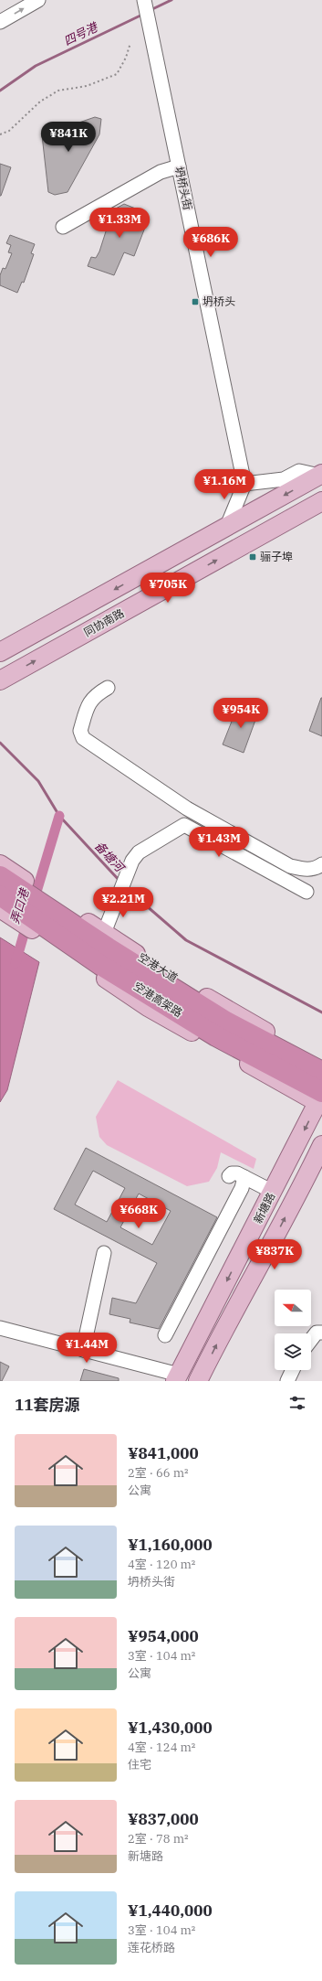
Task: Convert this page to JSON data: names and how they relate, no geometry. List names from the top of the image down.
{
  "streets": {
    "highway": ["空港高架路"],
    "main road": ["同协南路", "空港大道", "新塘路"],
    "street": ["坍桥头街"]
  },
  "crossings": [
    ["空港大道", "空港高架路"],
    ["空港高架路", "新塘路"]
  ],
  "water": ["四号港", "备塘河", "弄口港"],
  "places": {
    "transit": ["坍桥头", "骊子埠"]
  },
  "north": "left",
  "page": {
    "price": [
      "¥841K",
      "¥1.33M",
      "¥686K",
      "¥1.16M",
      "¥705K",
      "¥954K",
      "¥1.43M",
      "¥2.21M",
      "¥668K",
      "¥837K",
      "¥1.44M"
    ],
    "heading": "11套房源",
    "list": [
      {
        "name": "¥841,000",
        "note": "2室 · 66 m² · 公寓"
      },
      {
        "name": "¥1,160,000",
        "note": "4室 · 120 m² · 坍桥头街"
      },
      {
        "name": "¥954,000",
        "note": "3室 · 104 m² · 公寓"
      },
      {
        "name": "¥1,430,000",
        "note": "4室 · 124 m² · 住宅"
      },
      {
        "name": "¥837,000",
        "note": "2室 · 78 m² · 新塘路"
      },
      {
        "name": "¥1,440,000",
        "note": "3室 · 104 m² · 莲花桥路"
      }
    ]
  }
}
